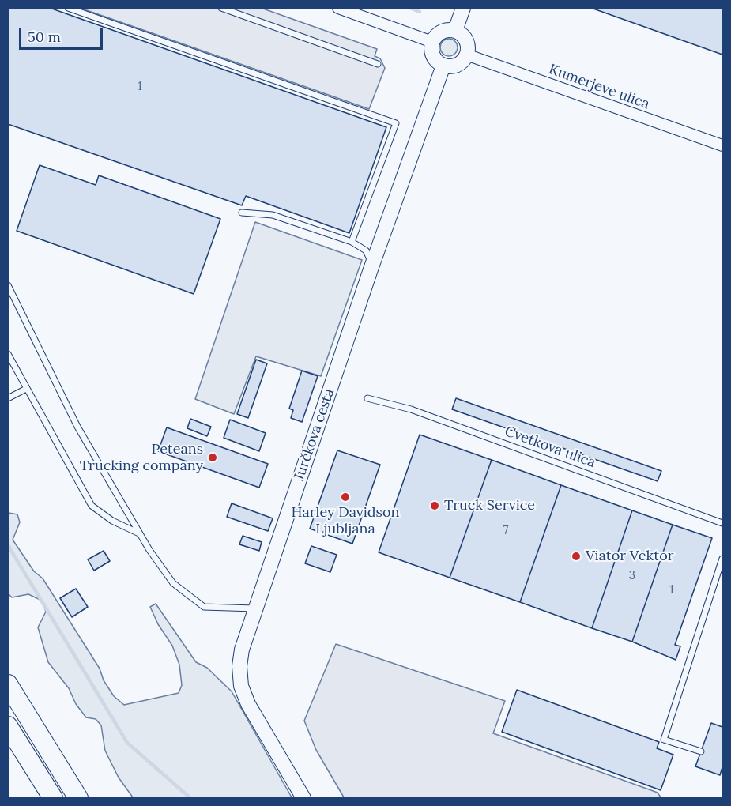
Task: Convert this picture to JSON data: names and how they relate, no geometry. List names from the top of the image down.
{
  "streets": {
    "street": ["Kumerjeve ulica", "Jurčkova cesta"],
    "lane": ["Cvetkova ulica"]
  },
  "crossings": [
    ["Kumerjeve ulica", "Jurčkova cesta"]
  ],
  "places": [
    "Peteans Trucking company",
    "Harley Davidson Ljubljana",
    "Truck Service",
    "Viator Vektor"
  ],
  "house_numbers": [
    "1",
    "7",
    "3",
    "1"
  ],
  "scale_bar": "50 m"
}
